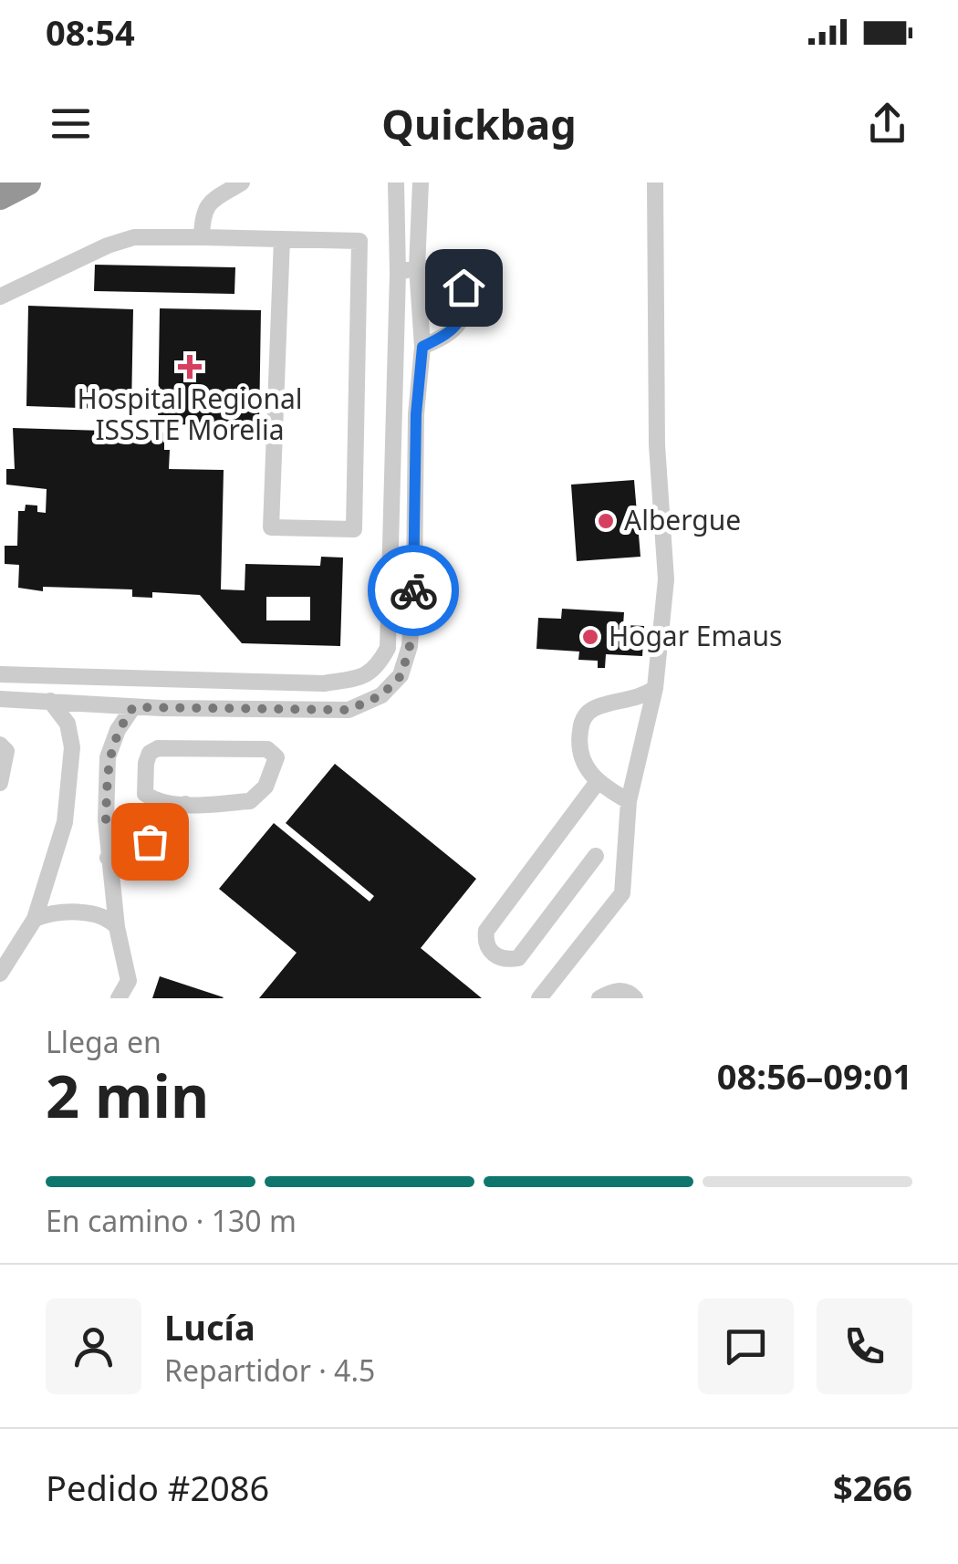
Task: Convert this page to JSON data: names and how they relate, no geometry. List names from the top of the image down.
{
  "places": {
    "health": ["Hospital Regional ISSSTE Morelia"],
    "other": ["Albergue", "Hogar Emaus"]
  },
  "page": {
    "status": "08:54",
    "header": "Quickbag",
    "heading": ["2 min", "Llega en", "08:56–09:01"],
    "panel": [
      "Lucía",
      "Repartidor · 4.5",
      "Pedido #2086",
      "$266"
    ],
    "bar": "En camino · 130 m"
  }
}
